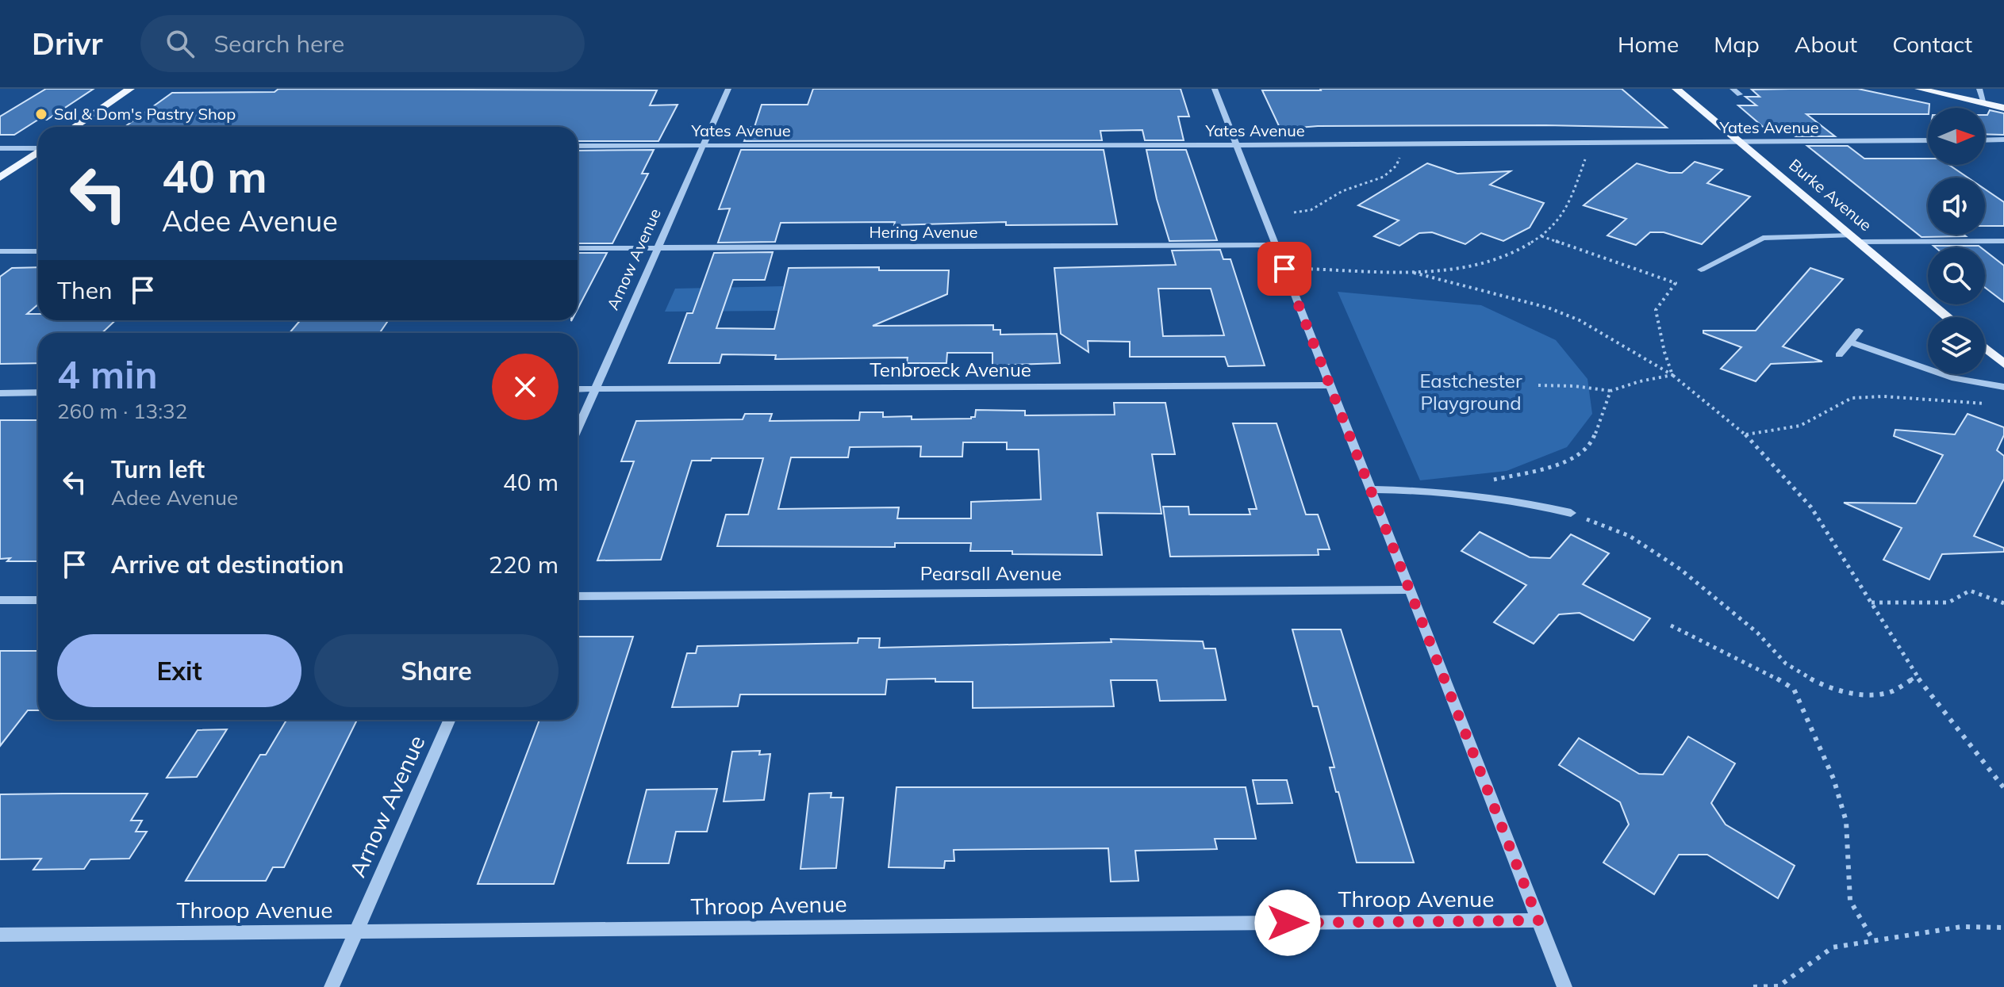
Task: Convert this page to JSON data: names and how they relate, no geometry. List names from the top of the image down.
{
  "streets": {
    "main road": ["Burke Avenue"],
    "street": [
      "Yates Avenue",
      "Hering Avenue",
      "Arnow Avenue",
      "Tenbroeck Avenue",
      "Pearsall Avenue",
      "Throop Avenue"
    ]
  },
  "crossings": [
    ["Yates Avenue", "Burke Avenue"],
    ["Yates Avenue", "Arnow Avenue"],
    ["Hering Avenue", "Arnow Avenue"],
    ["Arnow Avenue", "Tenbroeck Avenue"],
    ["Arnow Avenue", "Throop Avenue"]
  ],
  "parks": ["Eastchester Playground"],
  "places": ["Sal & Dom's Pastry Shop"],
  "north": "right",
  "page": {
    "header": "Drivr",
    "search": "Search here",
    "nav": [
      "Home",
      "Map",
      "About",
      "Contact"
    ],
    "turn": ["40 m", "Adee Avenue"],
    "then": "Then",
    "heading": ["4 min", "260 m · 13:32"],
    "list": [
      {
        "name": "Turn left",
        "note": "Adee Avenue",
        "value": "40 m"
      },
      {
        "name": "Arrive at destination",
        "value": "220 m"
      }
    ],
    "buttons": ["Exit", "Share"]
  }
}
